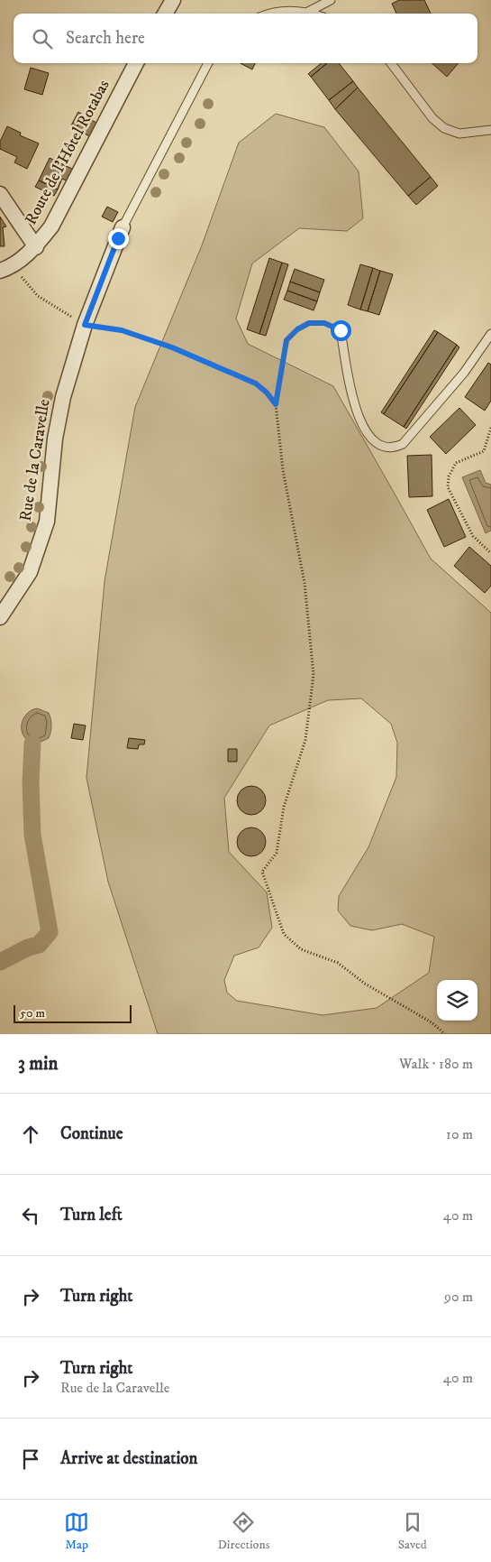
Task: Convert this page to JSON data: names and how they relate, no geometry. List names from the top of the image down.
{
  "streets": {
    "street": ["Route de l'Hôtel Rotabas", "Rue de la Caravelle"]
  },
  "scale_bar": "50 m",
  "page": {
    "search": "Search here",
    "scale": "50 m",
    "heading": ["3 min", "Walk · 180 m"],
    "list": [
      ["Continue", "10 m"],
      ["Turn left", "40 m"],
      ["Turn right", "90 m"],
      ["Turn right", "Rue de la Caravelle", "40 m"],
      "Arrive at destination"
    ],
    "nav": ["Map", "Directions", "Saved"]
  }
}
